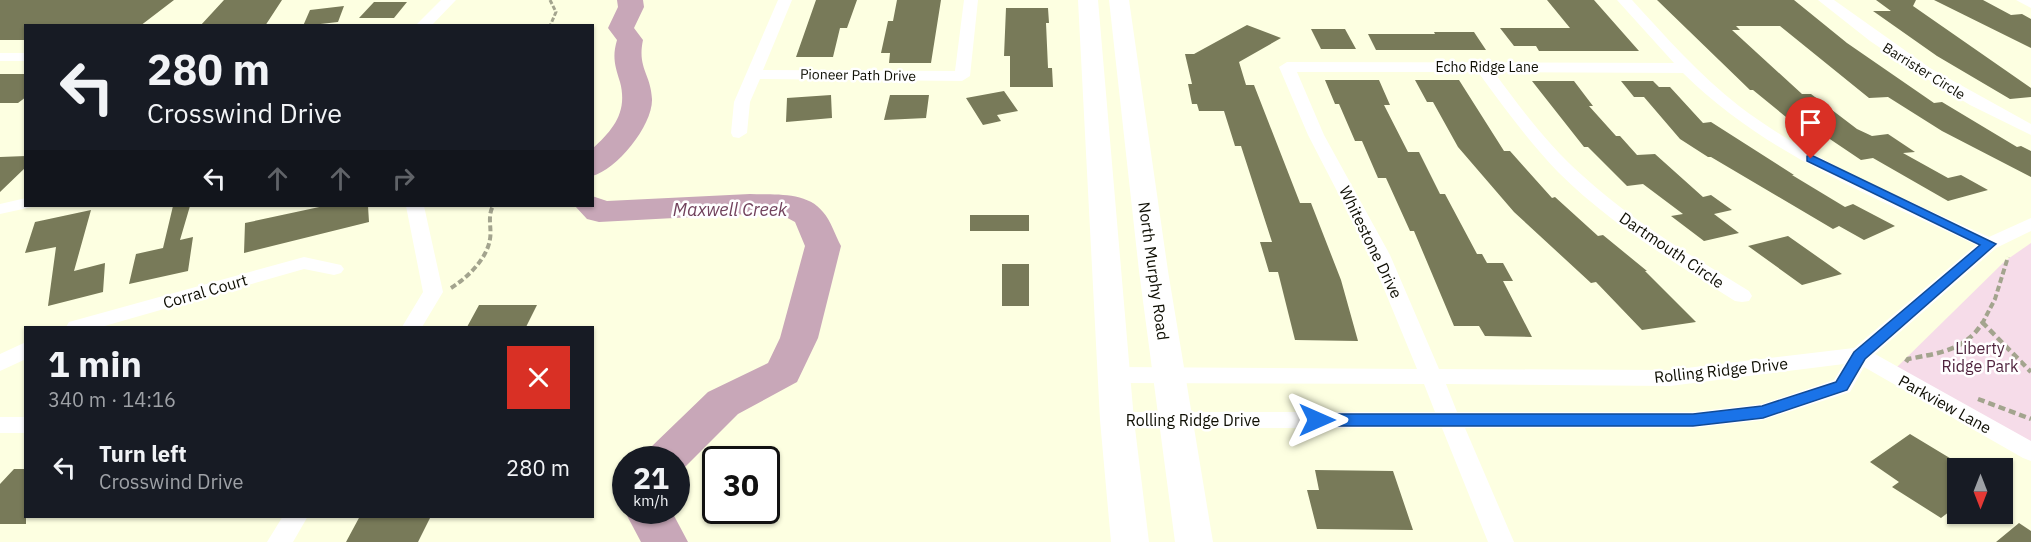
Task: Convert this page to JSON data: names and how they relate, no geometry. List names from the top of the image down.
{
  "streets": {
    "main road": ["North Murphy Road"],
    "street": [
      "Echo Ridge Lane",
      "Barrister Circle",
      "Pioneer Path Drive",
      "Whitestone Drive",
      "Dartmouth Circle",
      "Corral Court",
      "Rolling Ridge Drive",
      "Parkview Lane"
    ]
  },
  "crossings": [
    ["Echo Ridge Lane", "Whitestone Drive"],
    ["Echo Ridge Lane", "Dartmouth Circle"],
    ["Whitestone Drive", "Rolling Ridge Drive"],
    ["North Murphy Road", "Rolling Ridge Drive"],
    ["Rolling Ridge Drive", "Parkview Lane"]
  ],
  "water": ["Maxwell Creek"],
  "parks": ["Liberty Ridge Park"],
  "north": "bottom",
  "page": {
    "turn": ["280 m", "Crosswind Drive"],
    "heading": ["1 min", "340 m · 14:16"],
    "list": [
      {
        "name": "Turn left",
        "note": "Crosswind Drive",
        "value": "280 m"
      }
    ],
    "speed": "21 km/h",
    "limit": "30"
  }
}
